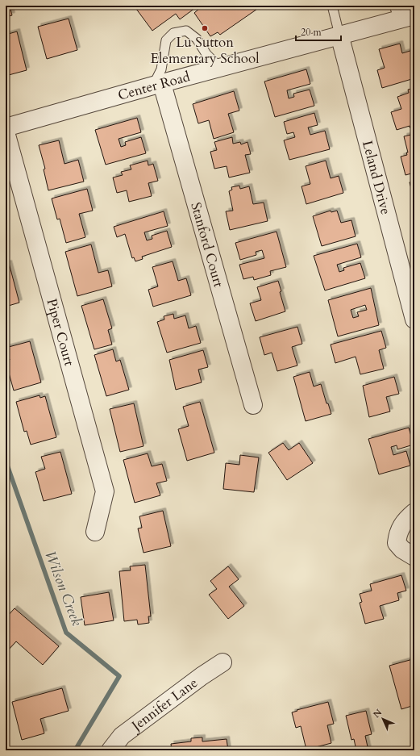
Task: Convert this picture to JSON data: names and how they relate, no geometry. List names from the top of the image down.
{
  "streets": {
    "street": [
      "Center Road",
      "Leland Drive",
      "Stanford Court",
      "Piper Court",
      "Jennifer Lane"
    ]
  },
  "crossings": [
    ["Center Road", "Leland Drive"],
    ["Center Road", "Stanford Court"]
  ],
  "water": ["Wilson Creek"],
  "places": ["Lu Sutton Elementary School"],
  "scale_bar": "20 m",
  "north": "top left"
}
